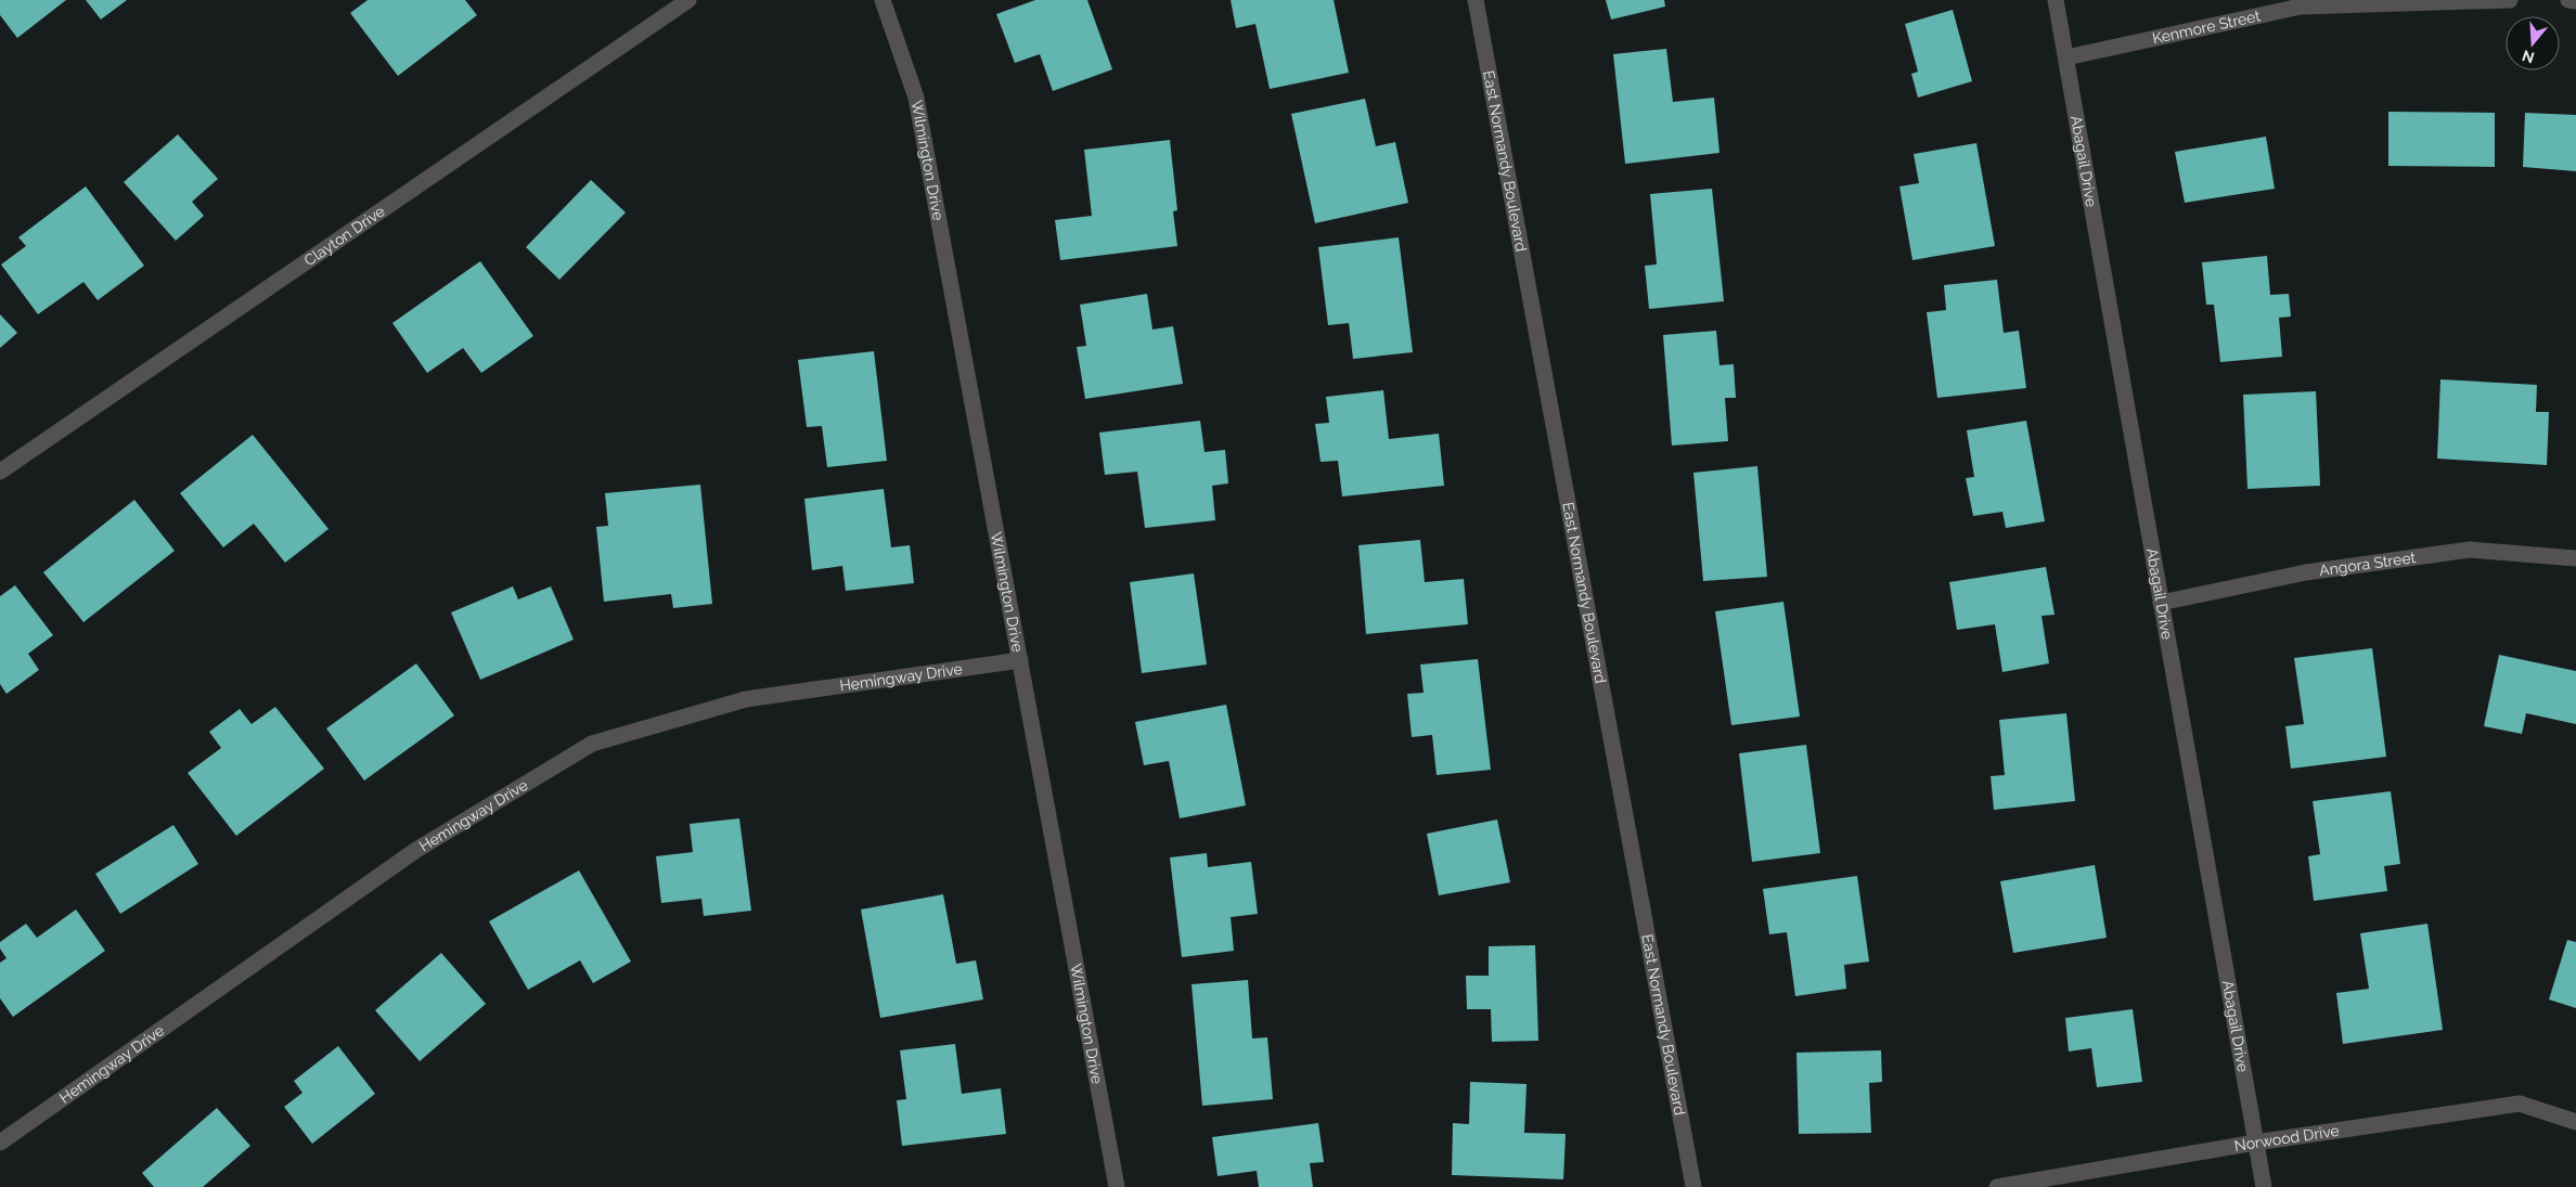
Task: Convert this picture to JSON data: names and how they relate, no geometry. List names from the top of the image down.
{
  "streets": {
    "street": [
      "Kenmore Street",
      "Wilmington Drive",
      "Abagail Drive",
      "East Normandy Boulevard",
      "Clayton Drive",
      "Angora Street",
      "Hemingway Drive",
      "Norwood Drive"
    ]
  },
  "crossings": [
    ["Kenmore Street", "Abagail Drive"],
    ["Wilmington Drive", "Hemingway Drive"],
    ["Abagail Drive", "Angora Street"],
    ["Abagail Drive", "Norwood Drive"]
  ],
  "north": "bottom"
}
